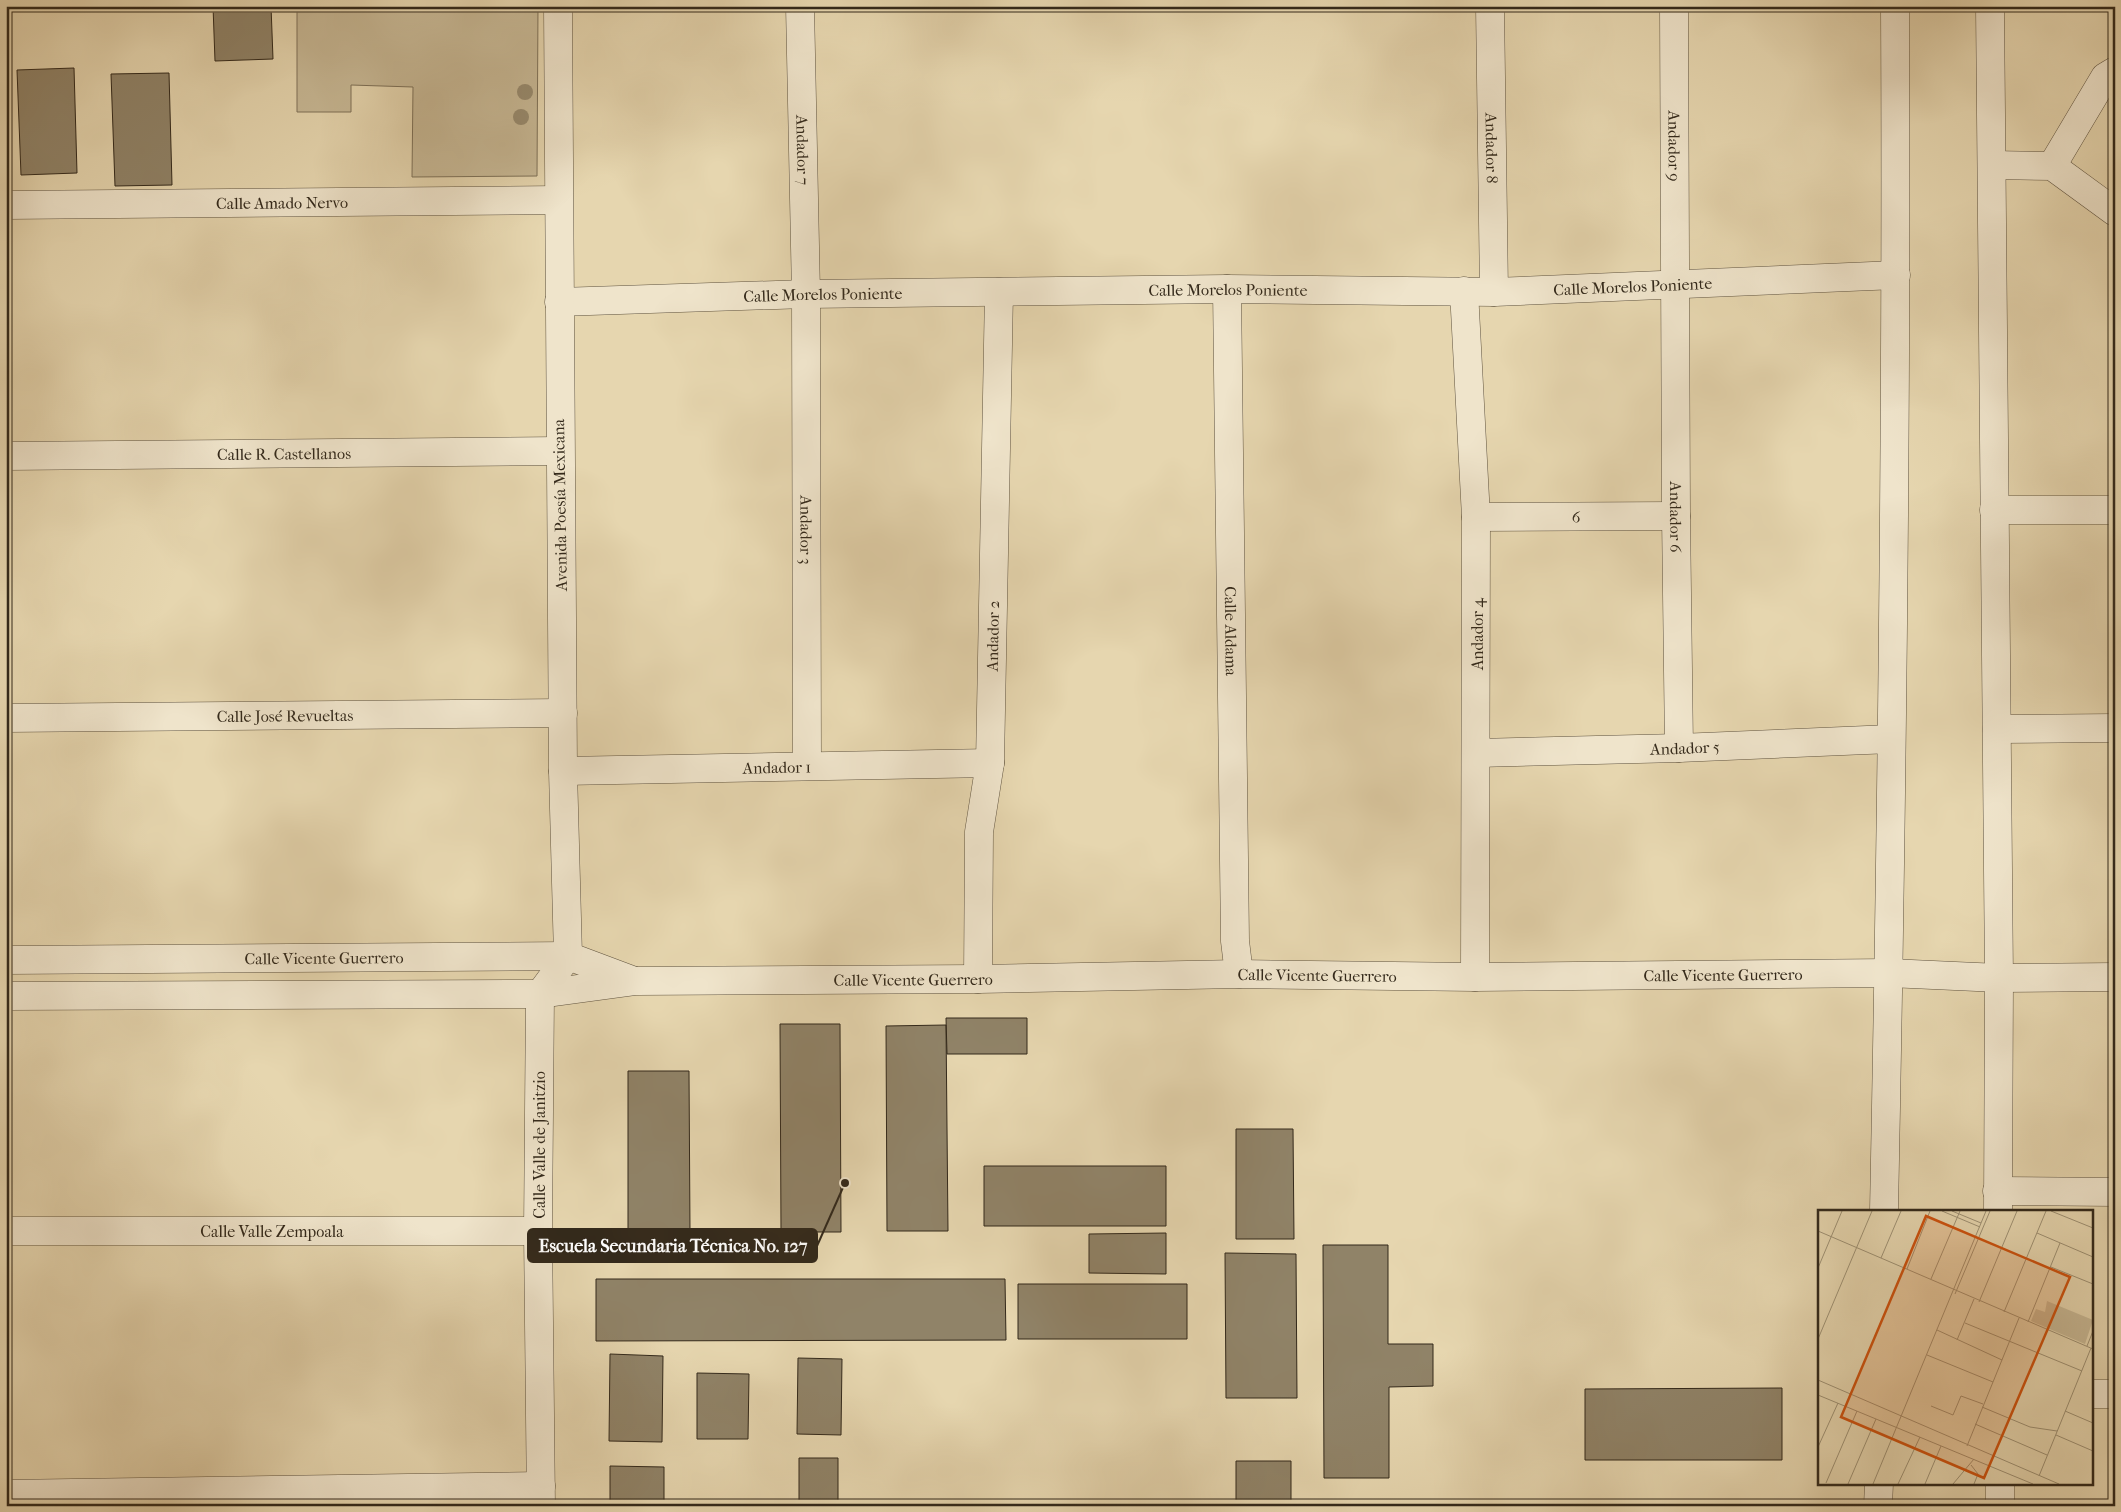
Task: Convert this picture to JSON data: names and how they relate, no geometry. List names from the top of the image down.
{
  "streets": {
    "street": [
      "Andador 9",
      "Andador 8",
      "Andador 7",
      "Calle Amado Nervo",
      "Calle Morelos Poniente",
      "Calle R. Castellanos",
      "Avenida Poesía Mexicana",
      "6",
      "Andador 6",
      "Andador 3",
      "Calle Aldama",
      "Andador 4",
      "Andador 2",
      "Calle José Revueltas",
      "Andador 5",
      "Andador 1",
      "Calle Vicente Guerrero",
      "Calle Valle de Janitzio",
      "Calle Valle Zempoala"
    ]
  },
  "crossings": [
    ["Andador 9", "Calle Morelos Poniente"],
    ["Andador 9", "Andador 6"],
    ["Andador 8", "Calle Morelos Poniente"],
    ["Andador 7", "Calle Morelos Poniente"],
    ["Andador 7", "Andador 3"],
    ["Calle Amado Nervo", "Avenida Poesía Mexicana"],
    ["Calle Morelos Poniente", "Avenida Poesía Mexicana"],
    ["Calle Morelos Poniente", "Andador 6"],
    ["Calle Morelos Poniente", "Andador 3"],
    ["Calle Morelos Poniente", "Calle Aldama"],
    ["Calle Morelos Poniente", "Andador 4"],
    ["Calle Morelos Poniente", "Andador 2"],
    ["Calle R. Castellanos", "Avenida Poesía Mexicana"],
    ["Avenida Poesía Mexicana", "Calle José Revueltas"],
    ["Avenida Poesía Mexicana", "Andador 1"],
    ["Avenida Poesía Mexicana", "Calle Vicente Guerrero"],
    ["6", "Andador 6"],
    ["6", "Andador 4"],
    ["Andador 6", "Andador 5"],
    ["Andador 3", "Andador 1"],
    ["Calle Aldama", "Calle Vicente Guerrero"],
    ["Andador 4", "Andador 5"],
    ["Andador 4", "Calle Vicente Guerrero"],
    ["Andador 2", "Andador 1"],
    ["Andador 2", "Calle Vicente Guerrero"],
    ["Calle Vicente Guerrero", "Calle Valle de Janitzio"],
    ["Calle Valle de Janitzio", "Calle Valle Zempoala"]
  ],
  "places": ["Escuela Secundaria Técnica No. 127"]
}
